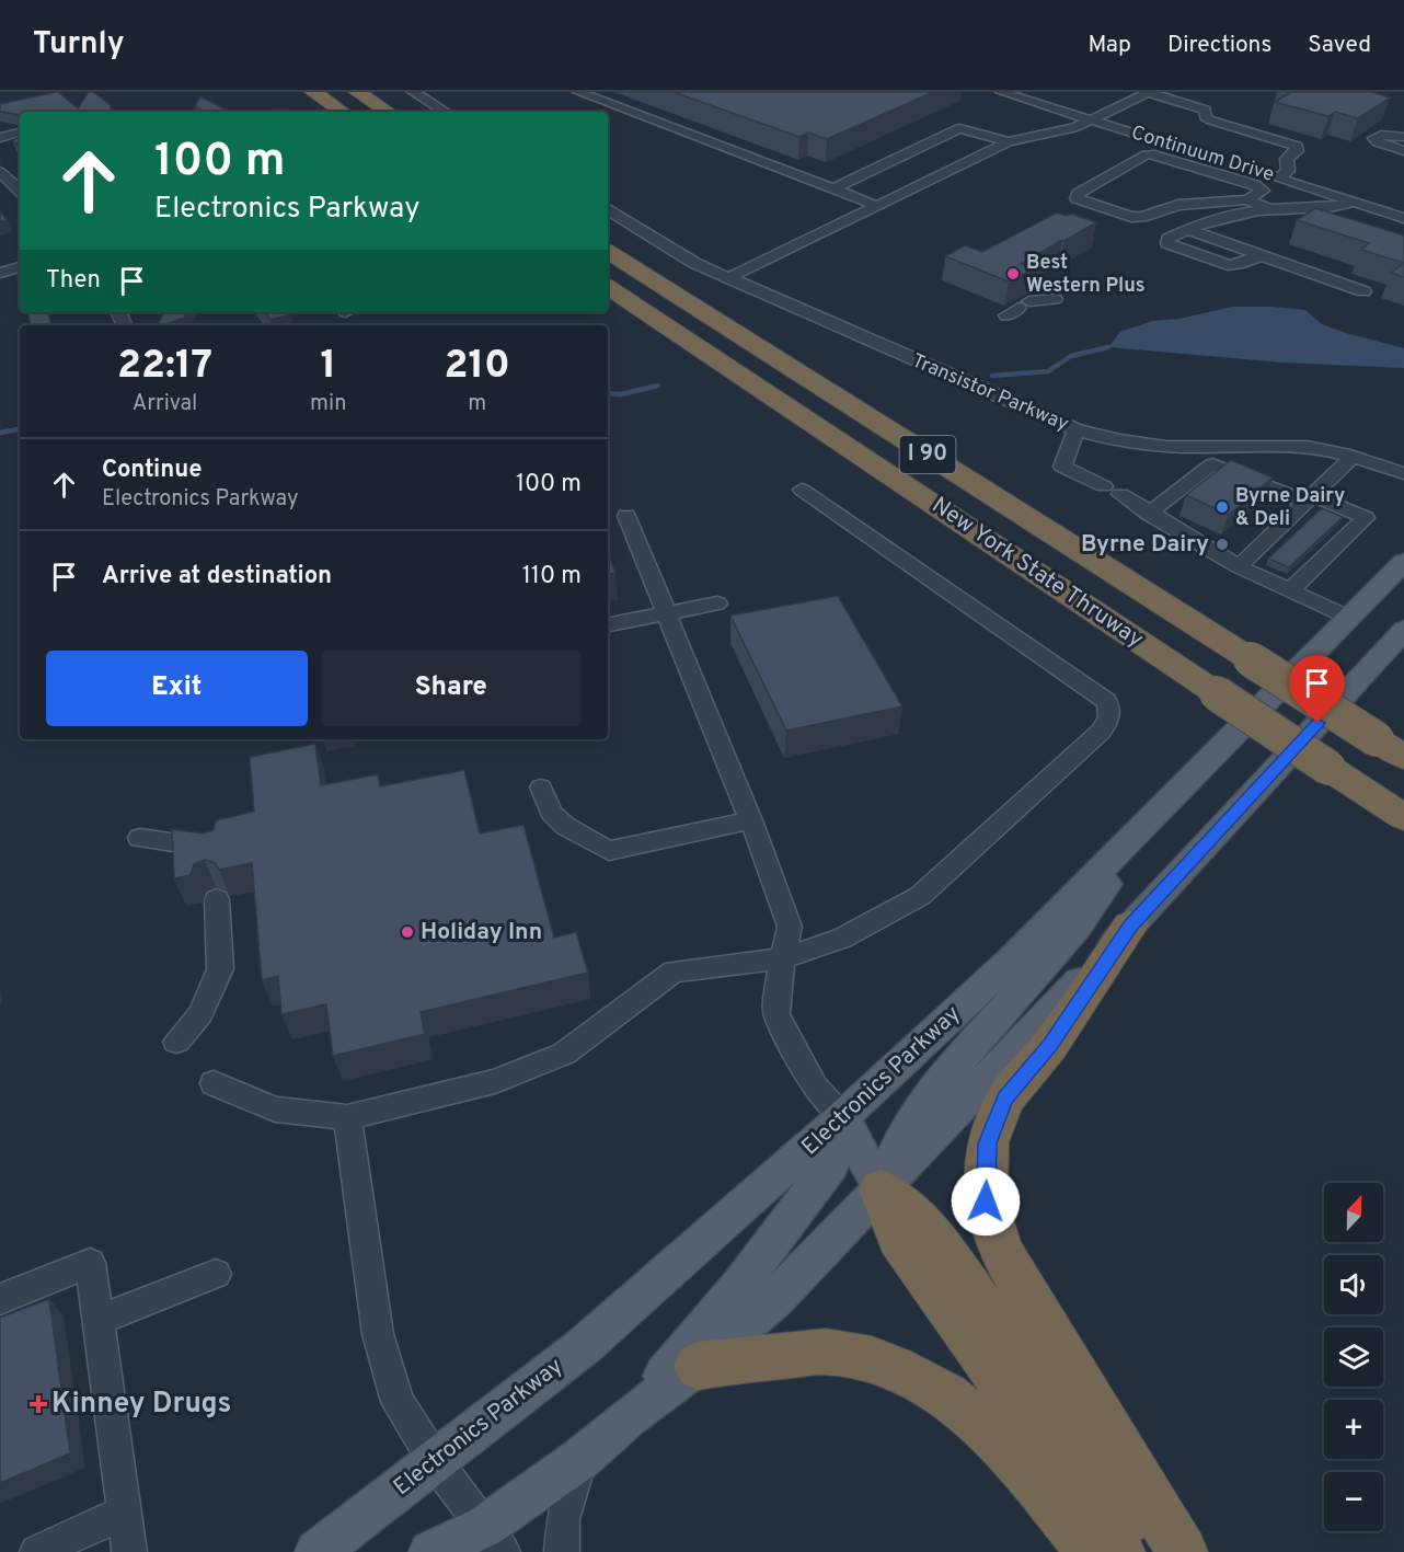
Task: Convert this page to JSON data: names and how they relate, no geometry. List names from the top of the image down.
{
  "streets": {
    "highway": ["I 90", "New York State Thruway"],
    "main road": ["Electronics Parkway"],
    "street": ["Continuum Drive", "Transistor Parkway"]
  },
  "places": {
    "other": [
      "Best Western Plus",
      "Byrne Dairy & Deli",
      "Byrne Dairy",
      "Holiday Inn"
    ],
    "health": ["Kinney Drugs"]
  },
  "north": "top",
  "page": {
    "header": "Turnly",
    "nav": ["Map", "Directions", "Saved"],
    "turn": ["100 m", "Electronics Parkway"],
    "then": "Then",
    "eta": [
      "22:17",
      "Arrival",
      "1",
      "min",
      "210",
      "m"
    ],
    "list": [
      {
        "name": "Continue",
        "note": "Electronics Parkway",
        "value": "100 m"
      },
      {
        "name": "Arrive at destination",
        "value": "110 m"
      }
    ],
    "buttons": ["Exit", "Share"],
    "map_buttons": ["+", "−"]
  }
}
